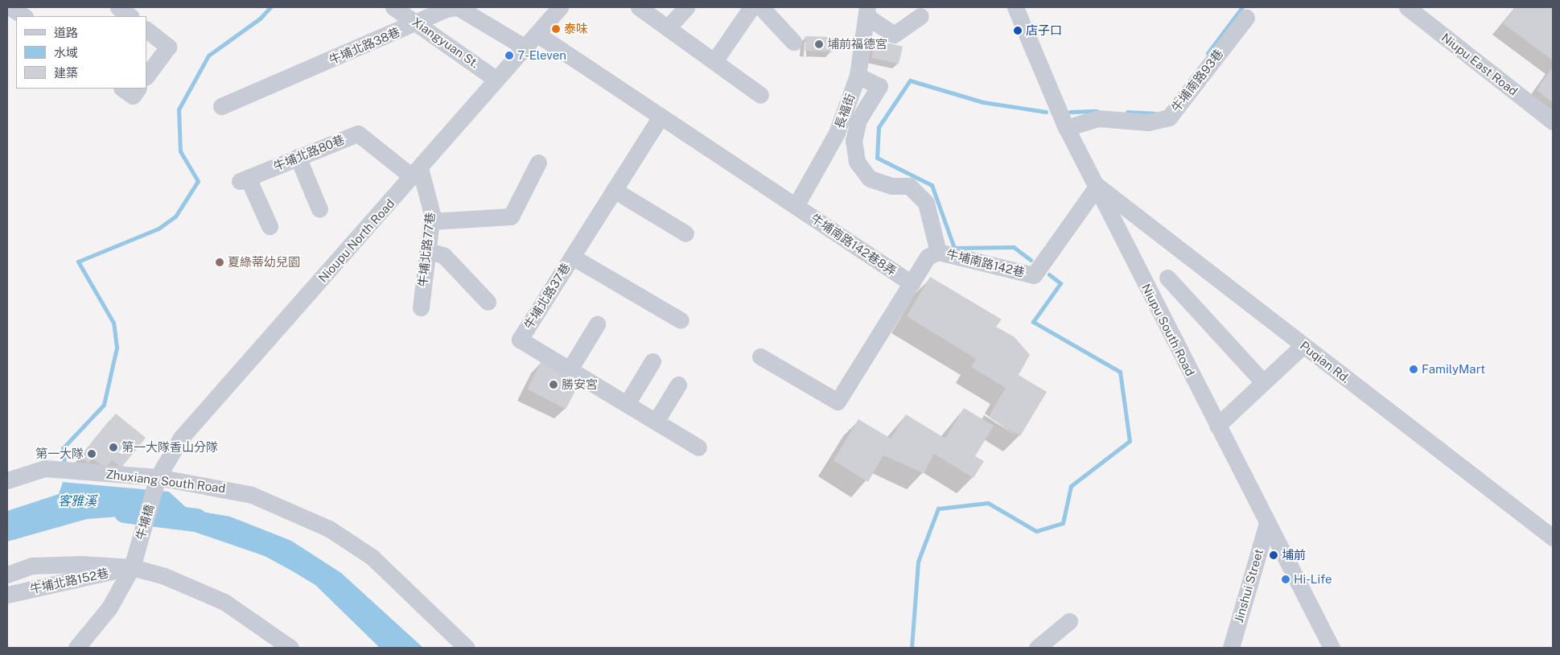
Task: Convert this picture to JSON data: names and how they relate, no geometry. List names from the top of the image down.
{
  "streets": {
    "street": [
      "Xiangyuan St.",
      "牛埔北路38巷",
      "Niupu East Road",
      "牛埔南路93巷",
      "長福街",
      "牛埔北路80巷",
      "Nioupu North Road",
      "牛埔南路142巷8弄",
      "牛埔北路77巷",
      "牛埔南路142巷",
      "牛埔北路37巷",
      "Niupu South Road",
      "Puqian Rd.",
      "Zhuxiang South Road",
      "牛埔橋",
      "牛埔北路152巷",
      "Jinshui Street"
    ]
  },
  "crossings": [
    ["Xiangyuan St.", "牛埔北路38巷"],
    ["Xiangyuan St.", "Nioupu North Road"],
    ["牛埔北路38巷", "Nioupu North Road"],
    ["牛埔南路93巷", "Niupu South Road"],
    ["長福街", "牛埔南路142巷8弄"],
    ["牛埔北路80巷", "Nioupu North Road"],
    ["牛埔北路80巷", "牛埔北路77巷"],
    ["Nioupu North Road", "牛埔北路77巷"],
    ["Nioupu North Road", "Zhuxiang South Road"],
    ["Nioupu North Road", "牛埔橋"],
    ["牛埔南路142巷8弄", "牛埔南路142巷"],
    ["牛埔南路142巷", "Niupu South Road"],
    ["牛埔南路142巷", "Puqian Rd."],
    ["Niupu South Road", "Puqian Rd."],
    ["Niupu South Road", "Jinshui Street"],
    ["Zhuxiang South Road", "牛埔橋"],
    ["牛埔橋", "牛埔北路152巷"]
  ],
  "water": ["客雅溪"],
  "places": [
    "泰味",
    "店子口",
    "埔前福德宮",
    "7-Eleven",
    "夏綠蒂幼兒園",
    "FamilyMart",
    "勝安宮",
    "第一大隊香山分隊",
    "第一大隊",
    "埔前",
    "Hi-Life"
  ],
  "legend": ["道路", "水域", "建築"]
}
